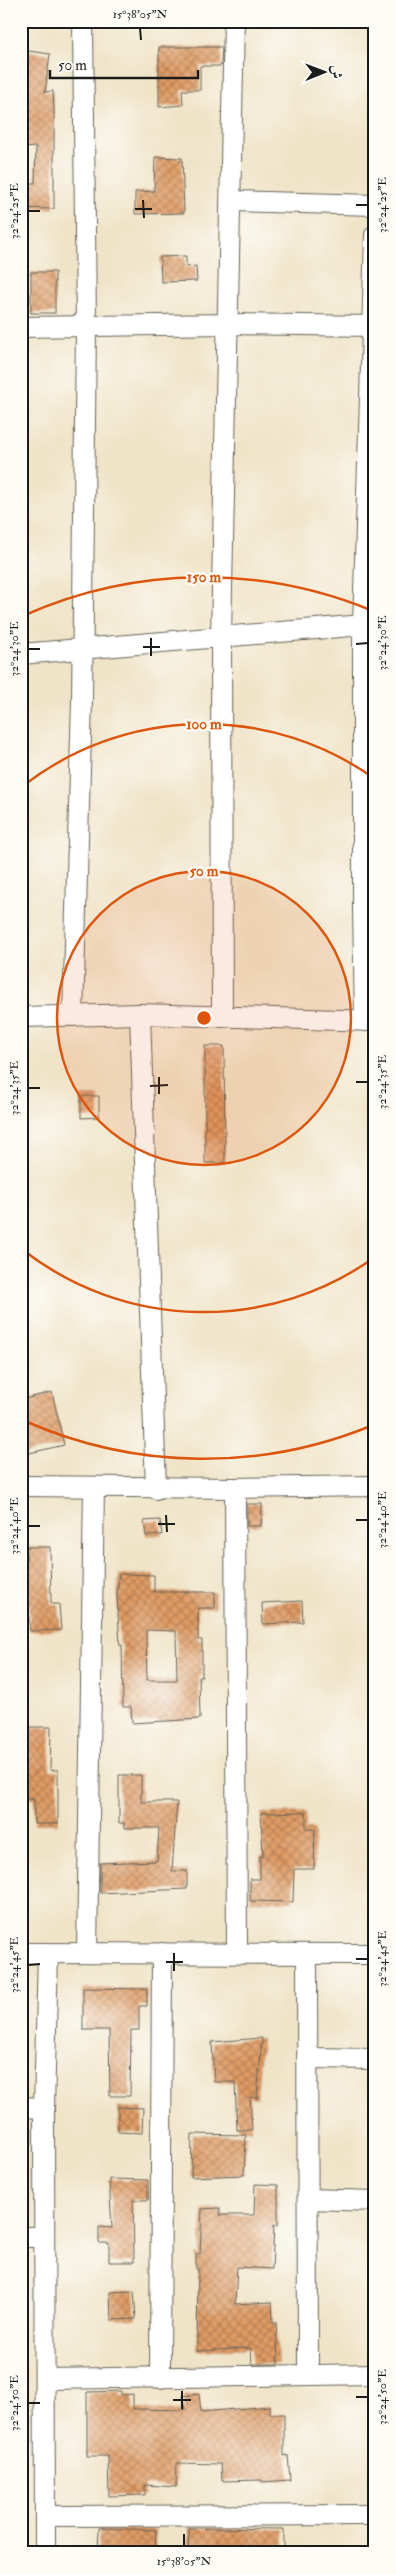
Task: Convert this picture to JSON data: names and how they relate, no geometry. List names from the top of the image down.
{
  "scale_bar": "50 m",
  "north": "right",
  "coordinates": [
    "15°38'05\"N",
    "32°24'25\"E",
    "32°24'30\"E",
    "32°24'35\"E",
    "32°24'40\"E",
    "32°24'45\"E",
    "32°24'50\"E"
  ],
  "rings": ["150 m", "100 m", "50 m"]
}
